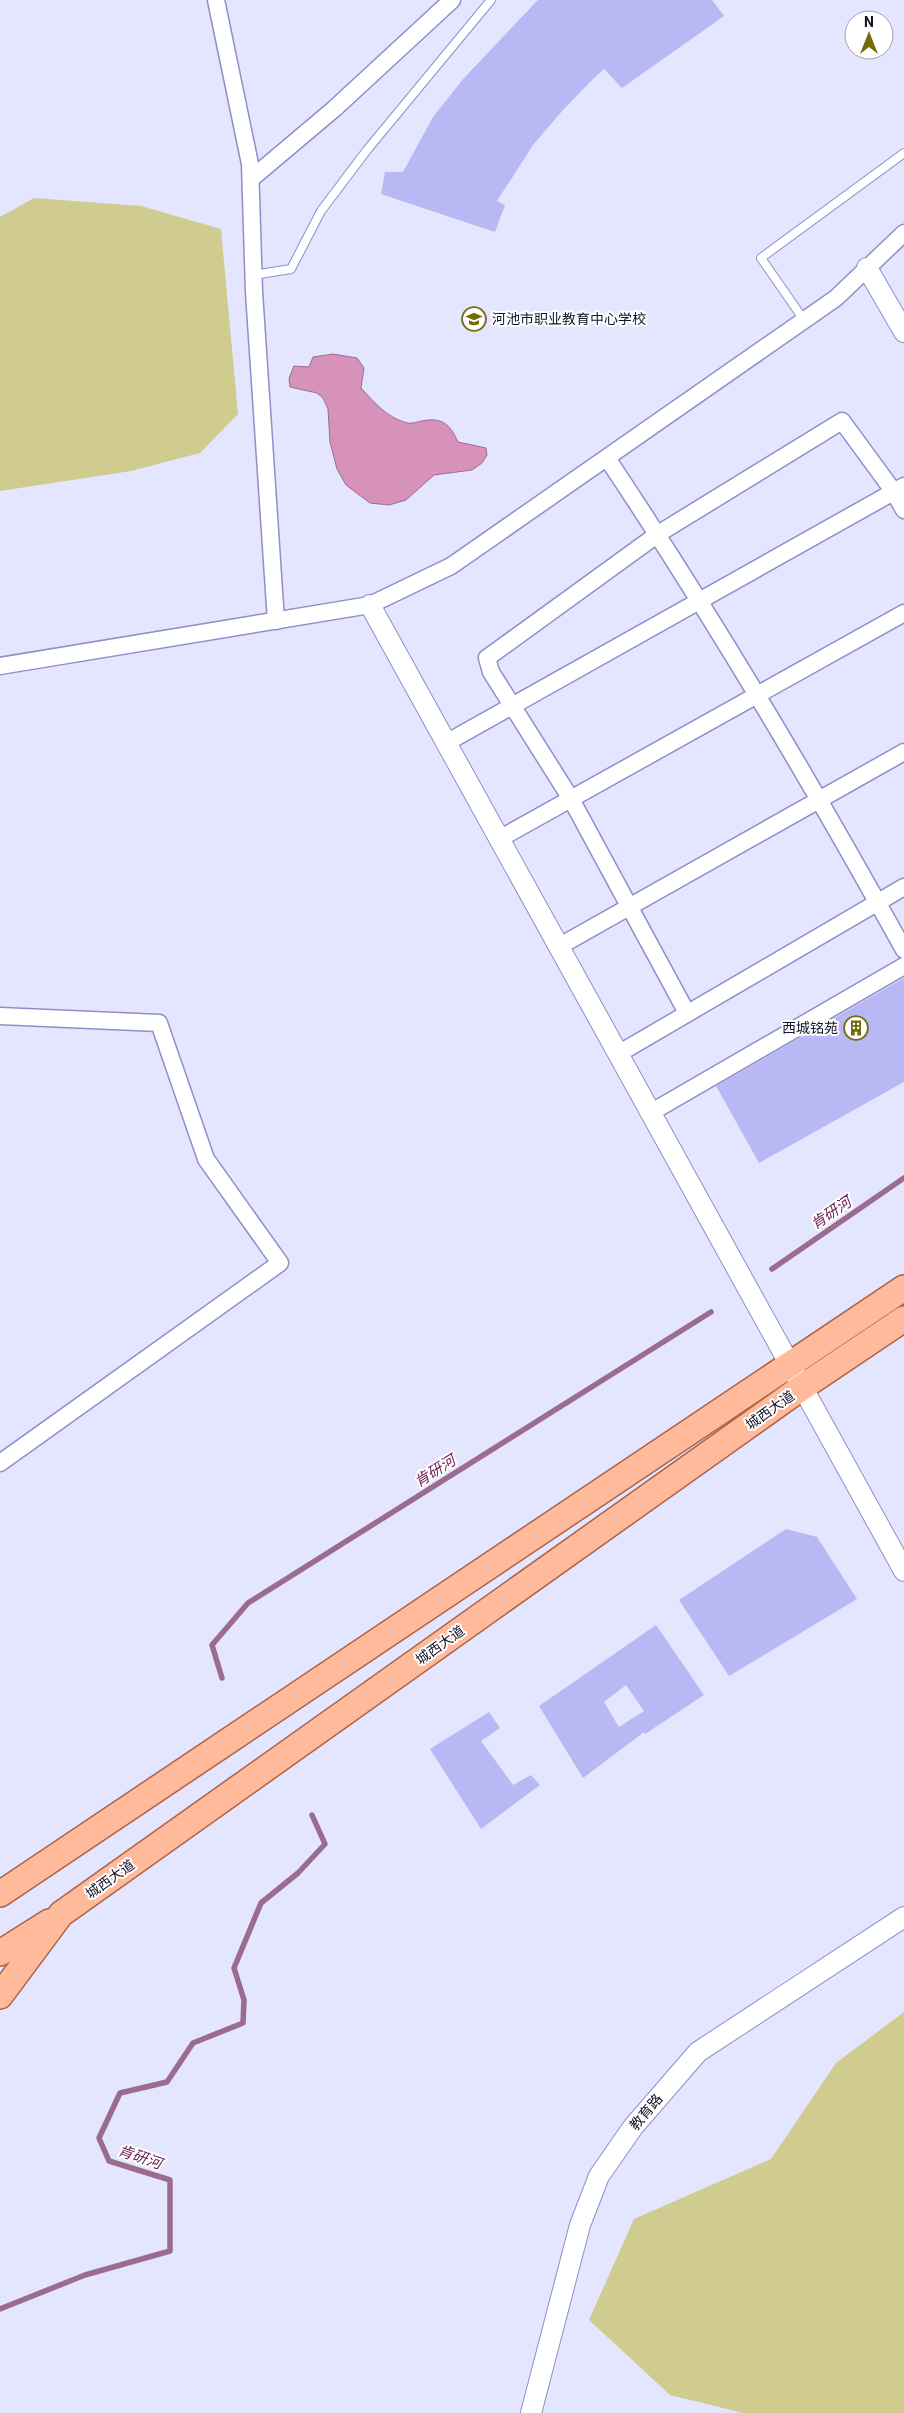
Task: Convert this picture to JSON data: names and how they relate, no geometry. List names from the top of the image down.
{
  "streets": {
    "main road": ["城西大道"],
    "street": ["教育路"]
  },
  "water": ["肯研河"],
  "places": {
    "school or university": ["河池市职业教育中心学校"],
    "building": ["西城铭苑"]
  },
  "north": "top"
}
